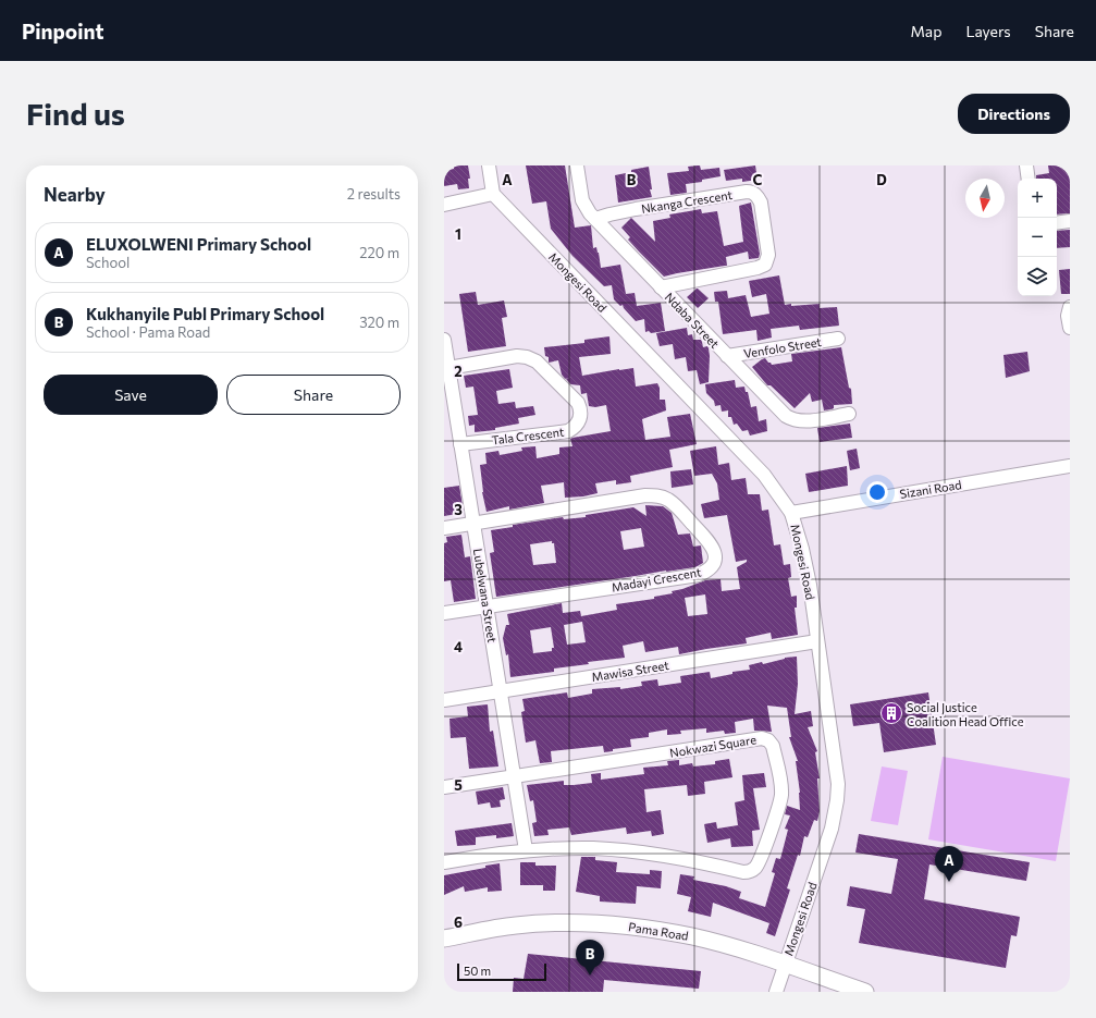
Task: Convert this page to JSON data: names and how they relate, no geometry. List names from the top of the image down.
{
  "streets": {
    "street": [
      "Nkanga Crescent",
      "Mongesi Road",
      "Ndaba Street",
      "Venfolo Street",
      "Tala Crescent",
      "Sizani Road",
      "Madayi Crescent",
      "Lubelwana Street",
      "Mawisa Street",
      "Nokwazi Square",
      "Pama Road"
    ]
  },
  "crossings": [
    ["Nkanga Crescent", "Ndaba Street"],
    ["Mongesi Road", "Sizani Road"],
    ["Mongesi Road", "Mawisa Street"],
    ["Mongesi Road", "Pama Road"],
    ["Ndaba Street", "Venfolo Street"],
    ["Tala Crescent", "Lubelwana Street"],
    ["Madayi Crescent", "Lubelwana Street"],
    ["Lubelwana Street", "Mawisa Street"],
    ["Lubelwana Street", "Nokwazi Square"]
  ],
  "places": {
    "building": ["Social Justice Coalition Head Office"]
  },
  "scale_bar": "50 m",
  "north": "bottom",
  "page": {
    "header": "Pinpoint",
    "nav": ["Map", "Layers", "Share"],
    "buttons": [
      "Directions",
      ["Save", "Share"]
    ],
    "title": "Find us",
    "heading": ["Nearby", "2 results"],
    "map_buttons": ["+", "−"],
    "list": [
      {
        "mark": "A",
        "name": "ELUXOLWENI Primary School",
        "note": "School",
        "value": "220 m"
      },
      {
        "mark": "B",
        "name": "Kukhanyile Publ Primary School",
        "note": "School · Pama Road",
        "value": "320 m"
      }
    ],
    "pins": ["A", "B"],
    "scale": "50 m"
  },
  "grid": {
    "columns": [
      "A",
      "B",
      "C",
      "D"
    ],
    "rows": [
      "1",
      "2",
      "3",
      "4",
      "5",
      "6"
    ]
  }
}
